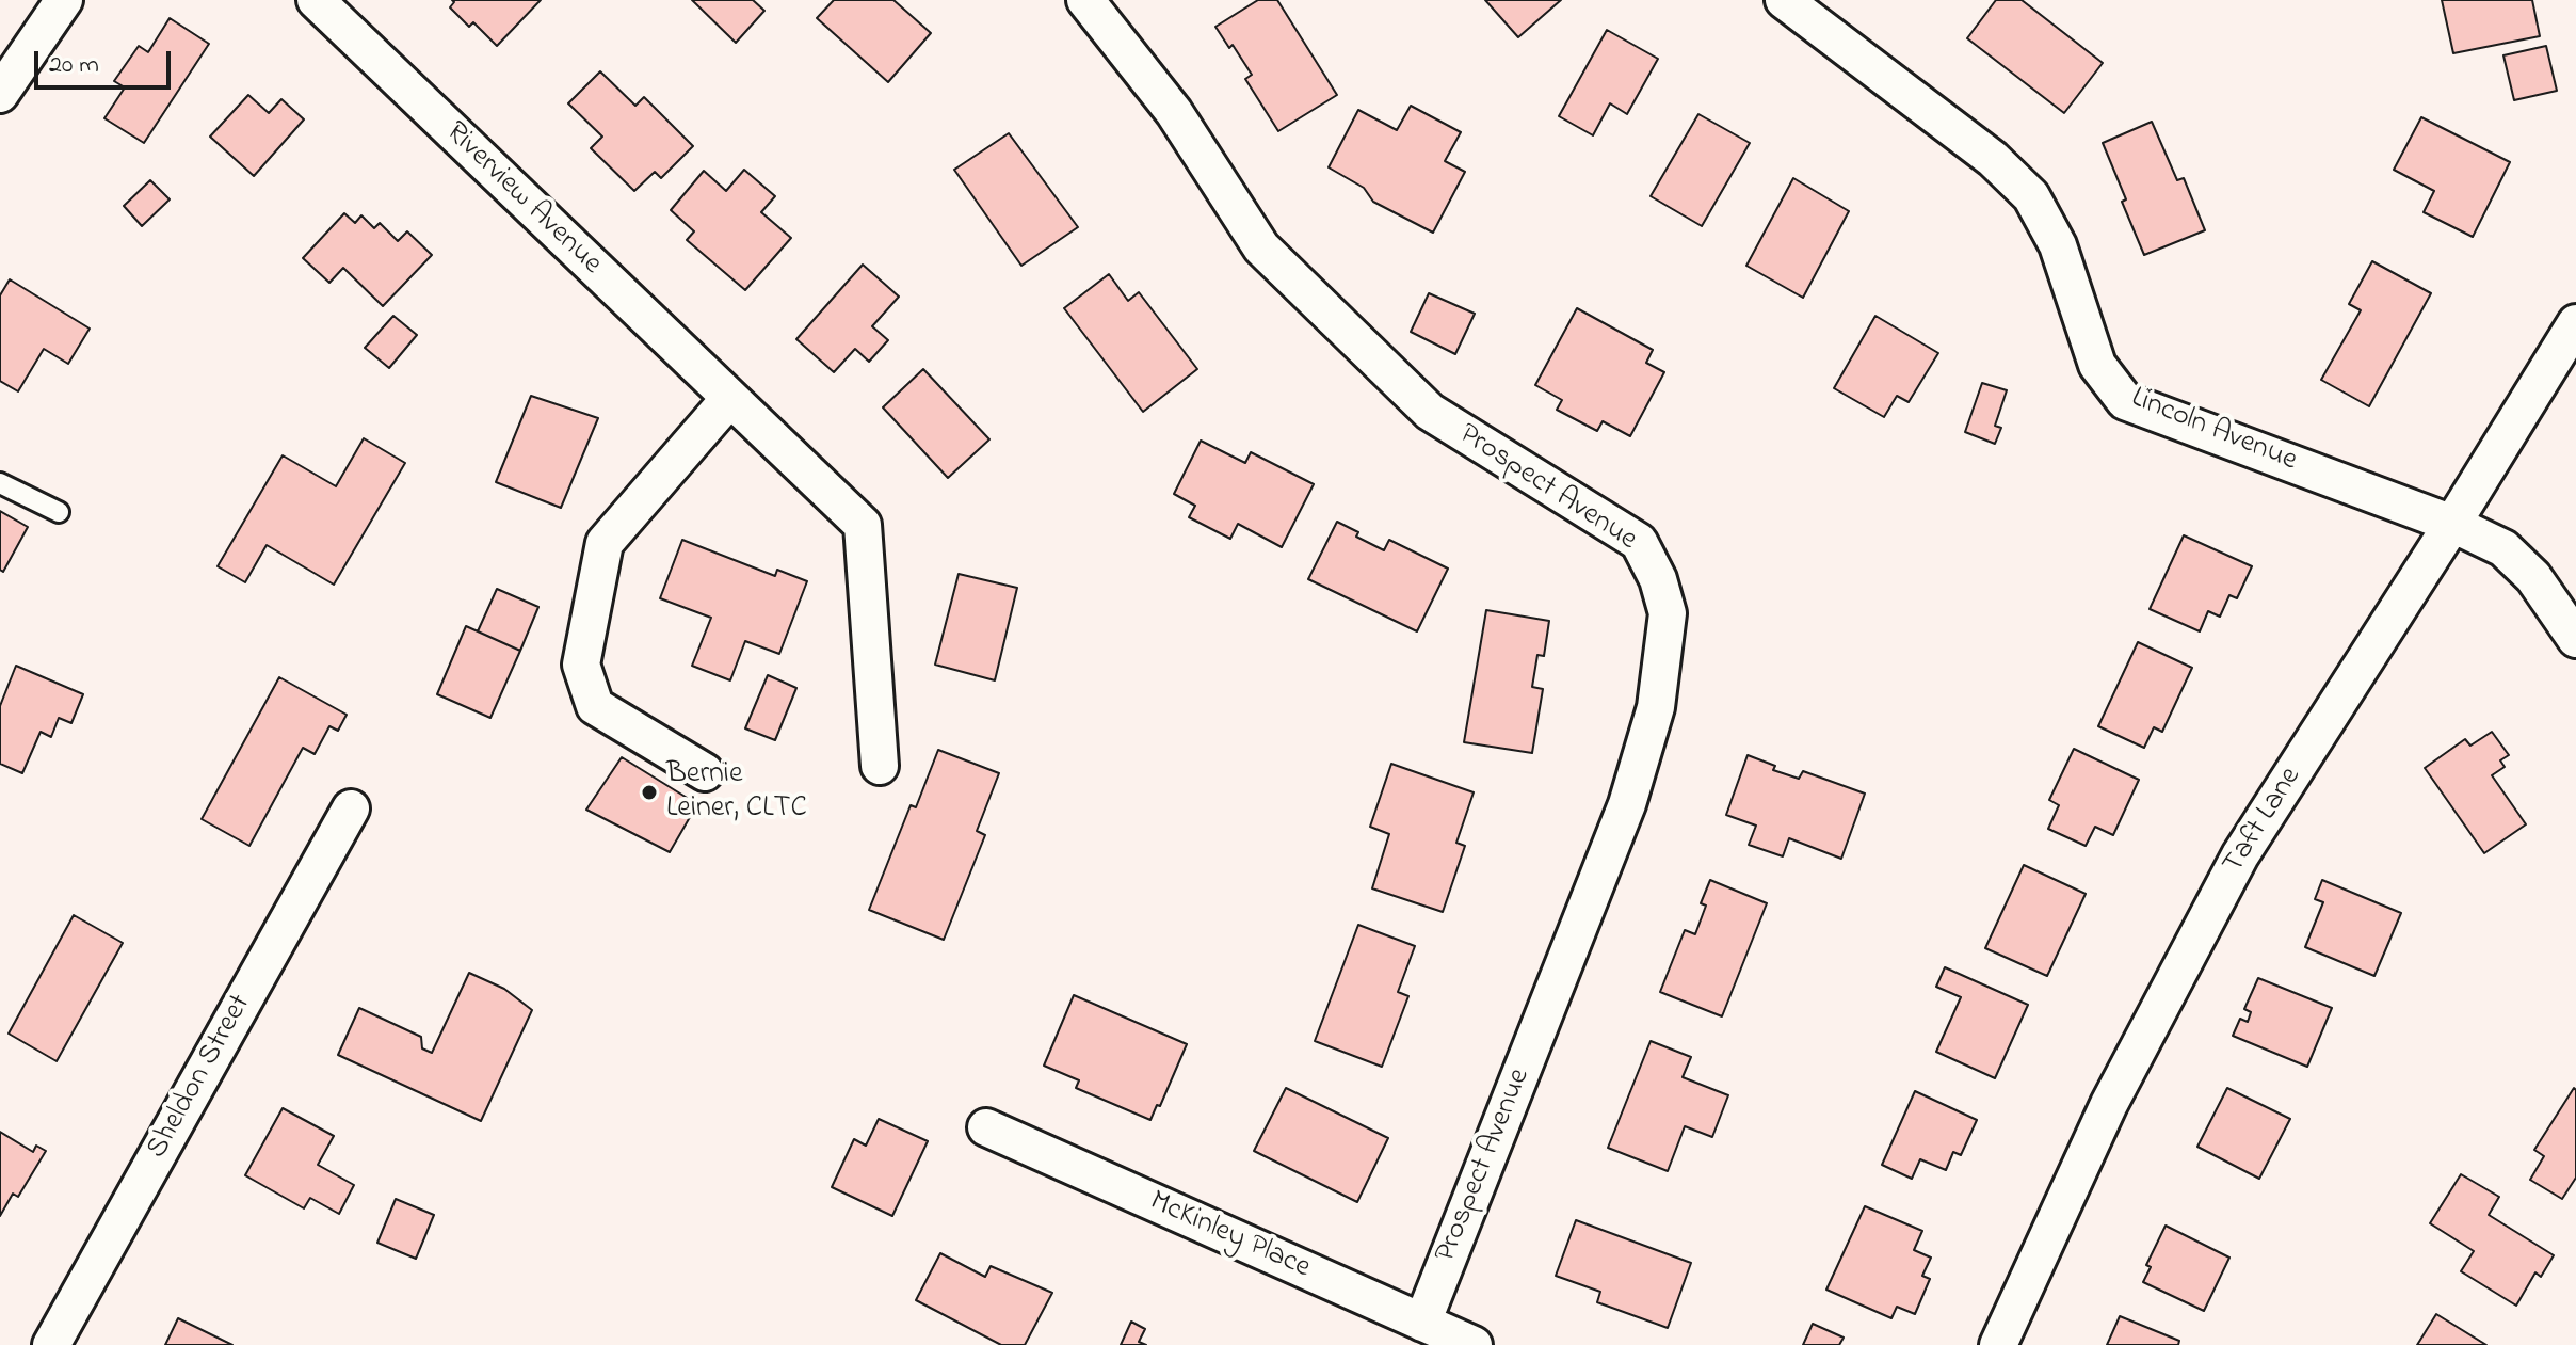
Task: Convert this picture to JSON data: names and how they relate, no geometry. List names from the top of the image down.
{
  "streets": {
    "street": [
      "Riverview Avenue",
      "Lincoln Avenue",
      "Prospect Avenue",
      "Taft Lane",
      "Sheldon Street",
      "McKinley Place"
    ]
  },
  "crossings": [
    ["Lincoln Avenue", "Taft Lane"],
    ["Prospect Avenue", "McKinley Place"]
  ],
  "places": ["Bernie Leiner, CLTC"],
  "scale_bar": "20 m"
}
